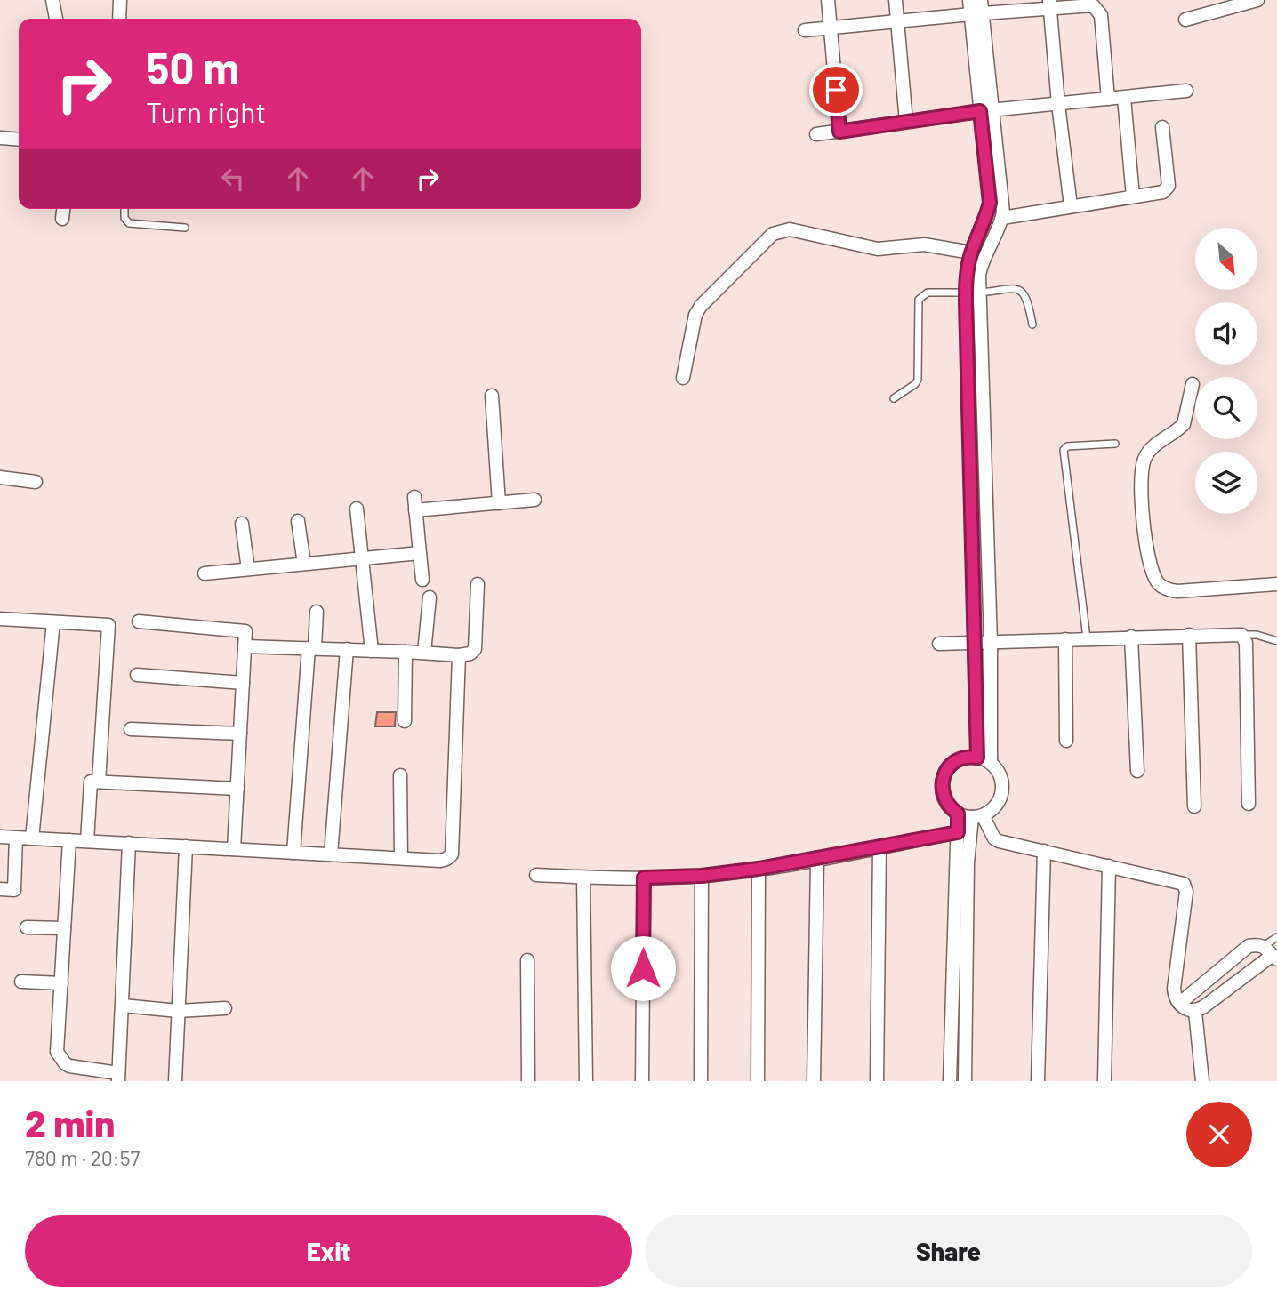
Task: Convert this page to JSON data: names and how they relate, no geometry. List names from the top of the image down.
{
  "north": "bottom right",
  "page": {
    "turn": ["50 m", "Turn right"],
    "heading": ["2 min", "780 m · 20:57"],
    "buttons": ["Exit", "Share"]
  }
}
